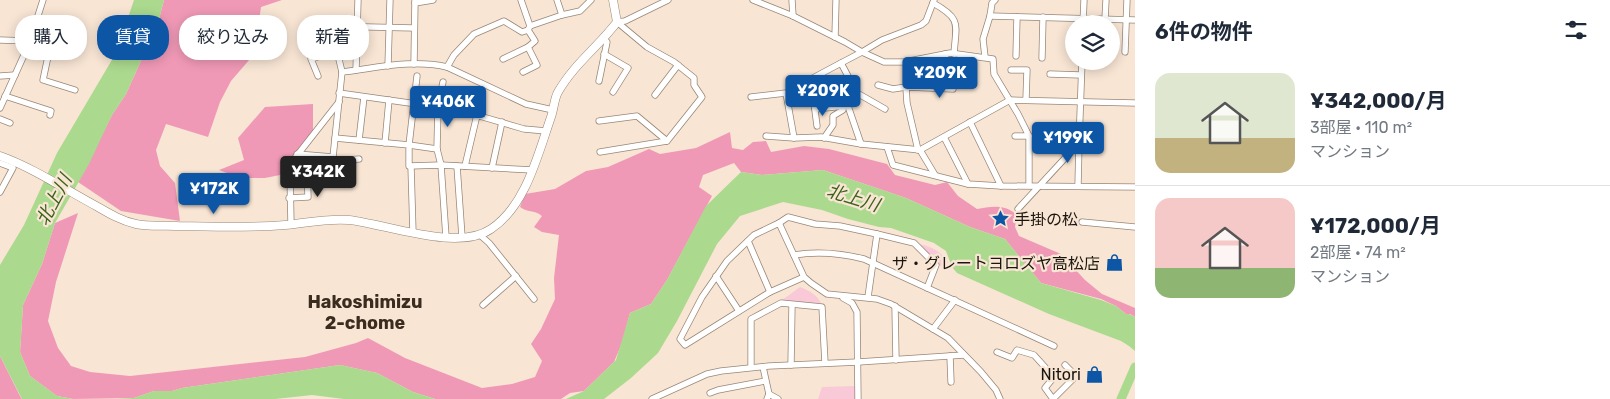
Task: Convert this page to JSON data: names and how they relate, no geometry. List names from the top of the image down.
{
  "districts": ["Hakoshimizu 2-chome"],
  "water": ["北上川"],
  "places": {
    "place": ["手掛の松"],
    "shop": ["ザ・グレートヨロズヤ高松店", "Nitori"]
  },
  "page": {
    "heading": "6件の物件",
    "chip": [
      "購入",
      "賃貸",
      "絞り込み",
      "新着"
    ],
    "price": [
      "¥209K",
      "¥209K",
      "¥406K",
      "¥199K",
      "¥342K",
      "¥172K"
    ],
    "list": [
      {
        "name": "¥342,000/月",
        "note": "3部屋 · 110 m² · マンション"
      },
      {
        "name": "¥172,000/月",
        "note": "2部屋 · 74 m² · マンション"
      }
    ]
  }
}
